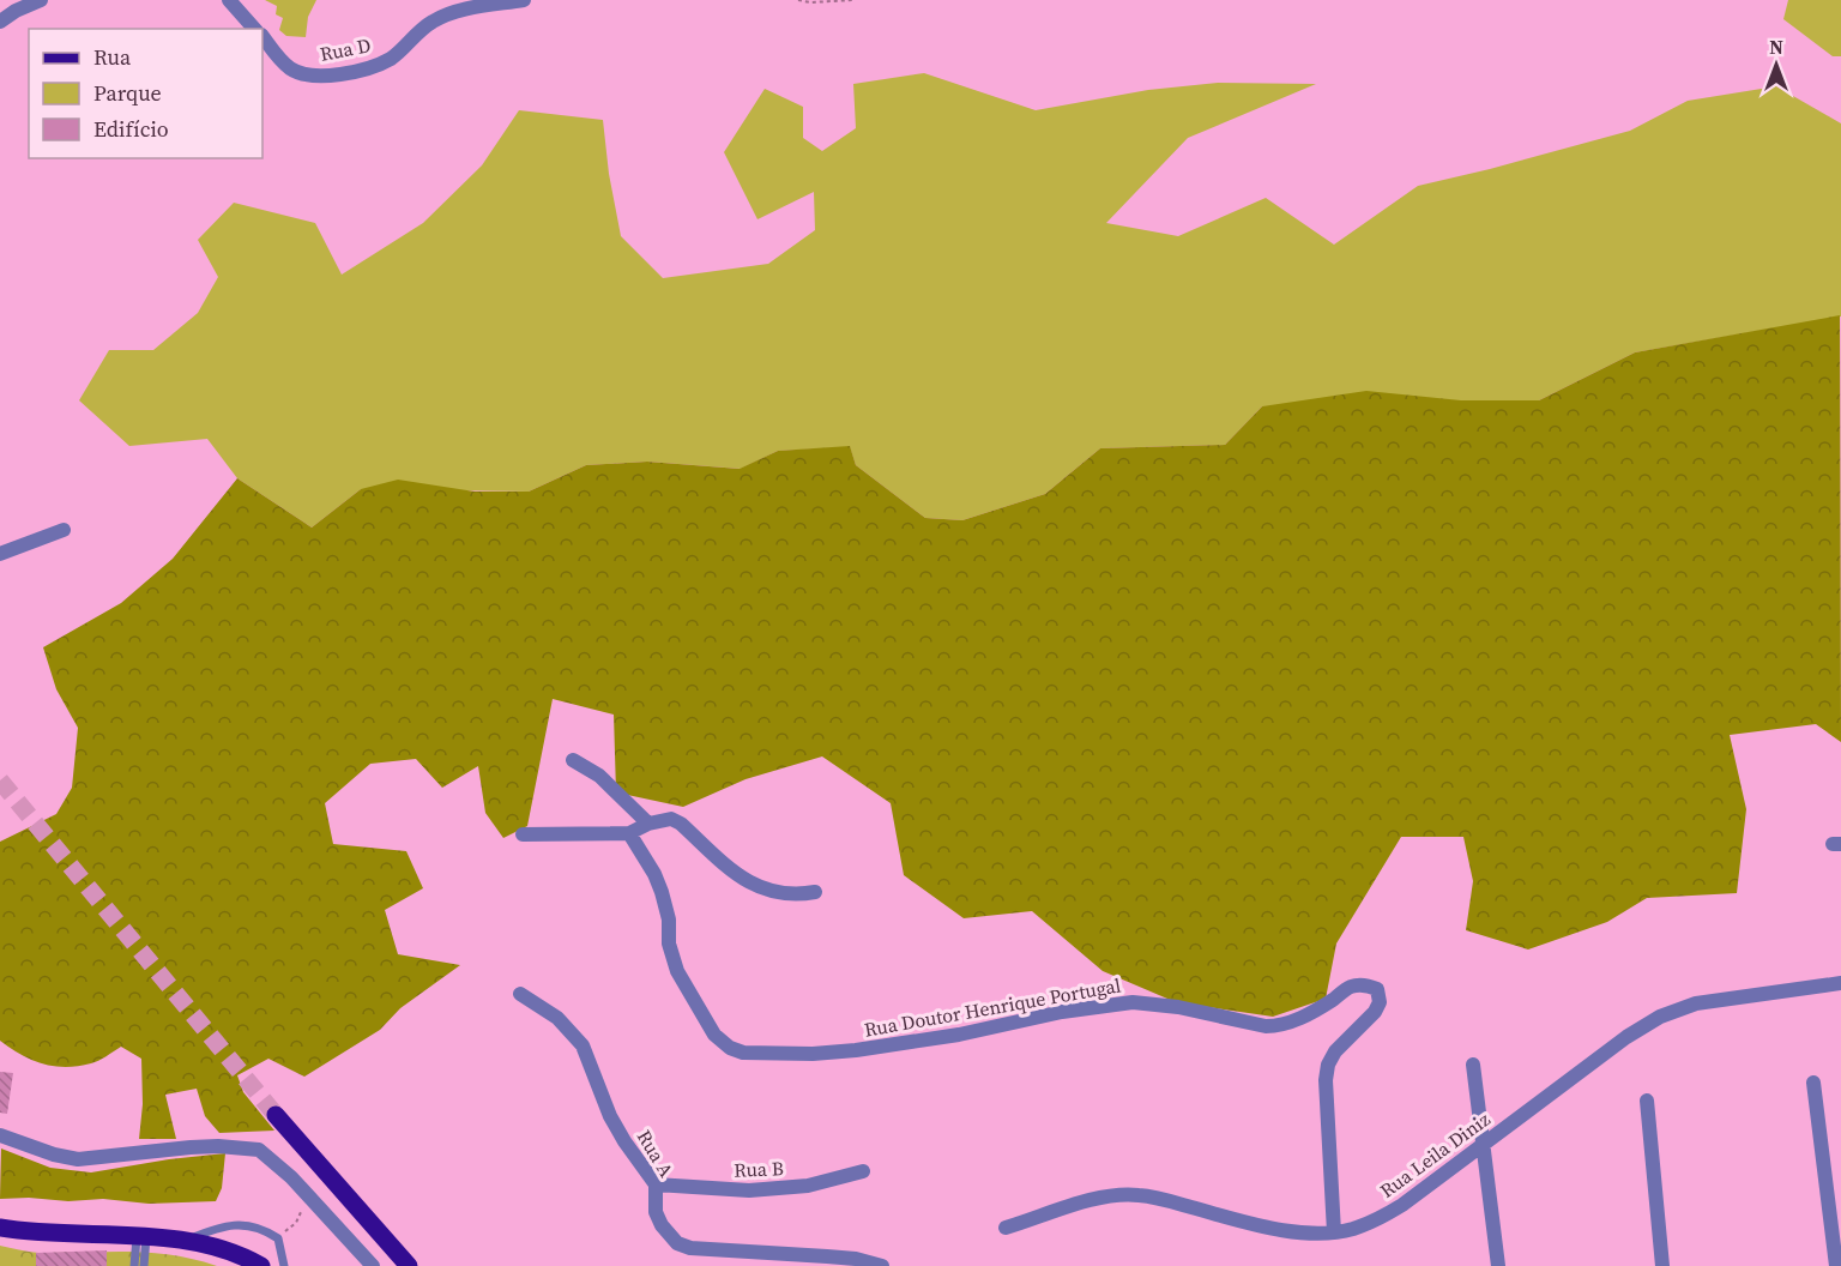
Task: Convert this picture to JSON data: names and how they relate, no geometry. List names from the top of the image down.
{
  "streets": {
    "street": [
      "Rua D",
      "Rua Doutor Henrique Portugal",
      "Rua A",
      "Rua Leila Diniz",
      "Rua B"
    ]
  },
  "crossings": [
    ["Rua Doutor Henrique Portugal", "Rua Leila Diniz"],
    ["Rua A", "Rua B"]
  ],
  "legend": ["Rua", "Parque", "Edifício"],
  "north": "top"
}
